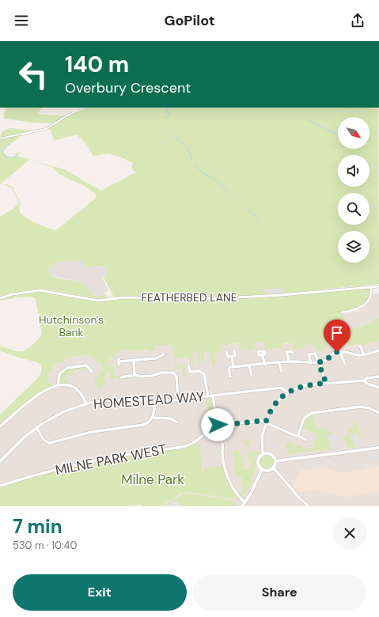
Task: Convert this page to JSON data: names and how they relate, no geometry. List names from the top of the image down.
{
  "streets": {
    "street": ["FEATHERBED LANE", "HOMESTEAD WAY", "MILNE PARK WEST"]
  },
  "parks": ["Hutchinson's Bank", "Milne Park"],
  "north": "bottom right",
  "page": {
    "header": "GoPilot",
    "turn": ["140 m", "Overbury Crescent"],
    "heading": ["7 min", "530 m · 10:40"],
    "buttons": ["Exit", "Share"]
  }
}
